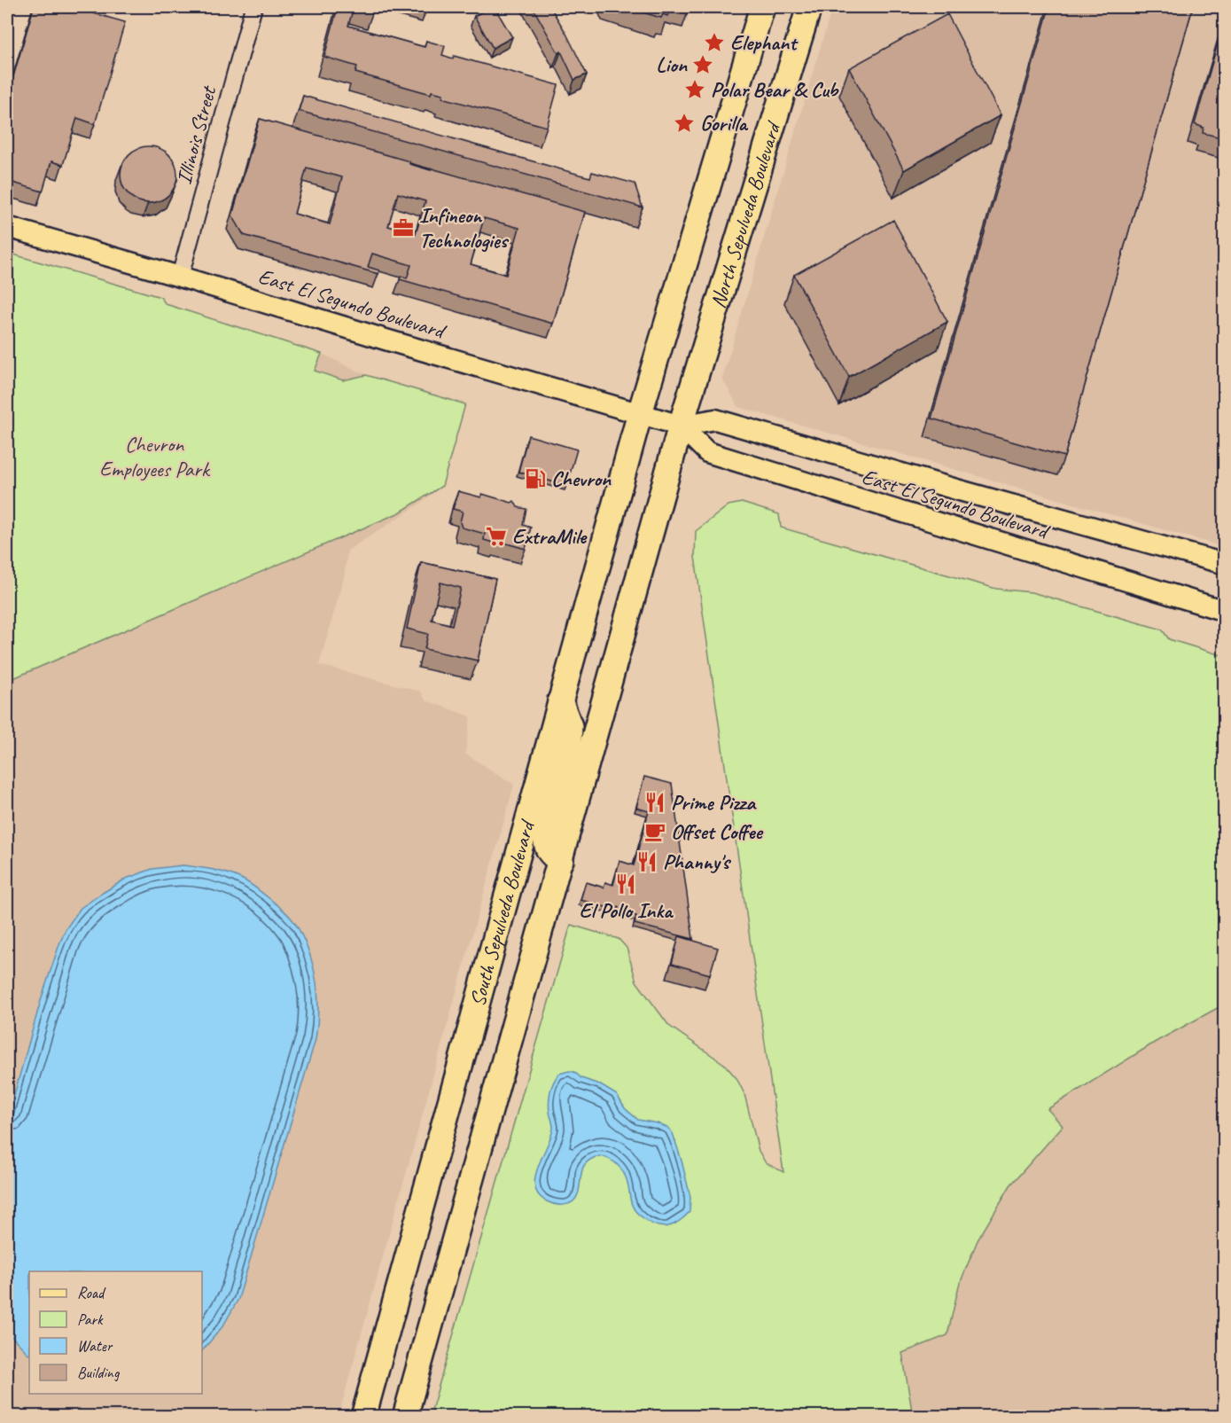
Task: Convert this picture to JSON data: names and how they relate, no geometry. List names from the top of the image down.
{
  "streets": {
    "highway": ["North Sepulveda Boulevard", "South Sepulveda Boulevard"],
    "main road": ["East El Segundo Boulevard"],
    "street": ["Illinois Street"]
  },
  "crossings": [
    ["Illinois Street", "East El Segundo Boulevard"],
    ["North Sepulveda Boulevard", "East El Segundo Boulevard"],
    ["North Sepulveda Boulevard", "South Sepulveda Boulevard"],
    ["East El Segundo Boulevard", "South Sepulveda Boulevard"]
  ],
  "parks": ["Chevron Employees Park"],
  "places": {
    "place": [
      "Elephant",
      "Lion",
      "Polar Bear & Cub",
      "Gorilla"
    ],
    "office": ["Infineon Technologies"],
    "fuel station": ["Chevron"],
    "supermarket": ["ExtraMile"],
    "restaurant": ["Prime Pizza", "Phanny's", "El Pollo Inka"],
    "cafe": ["Offset Coffee"]
  },
  "legend": [
    "Road",
    "Park",
    "Water",
    "Building"
  ]
}
